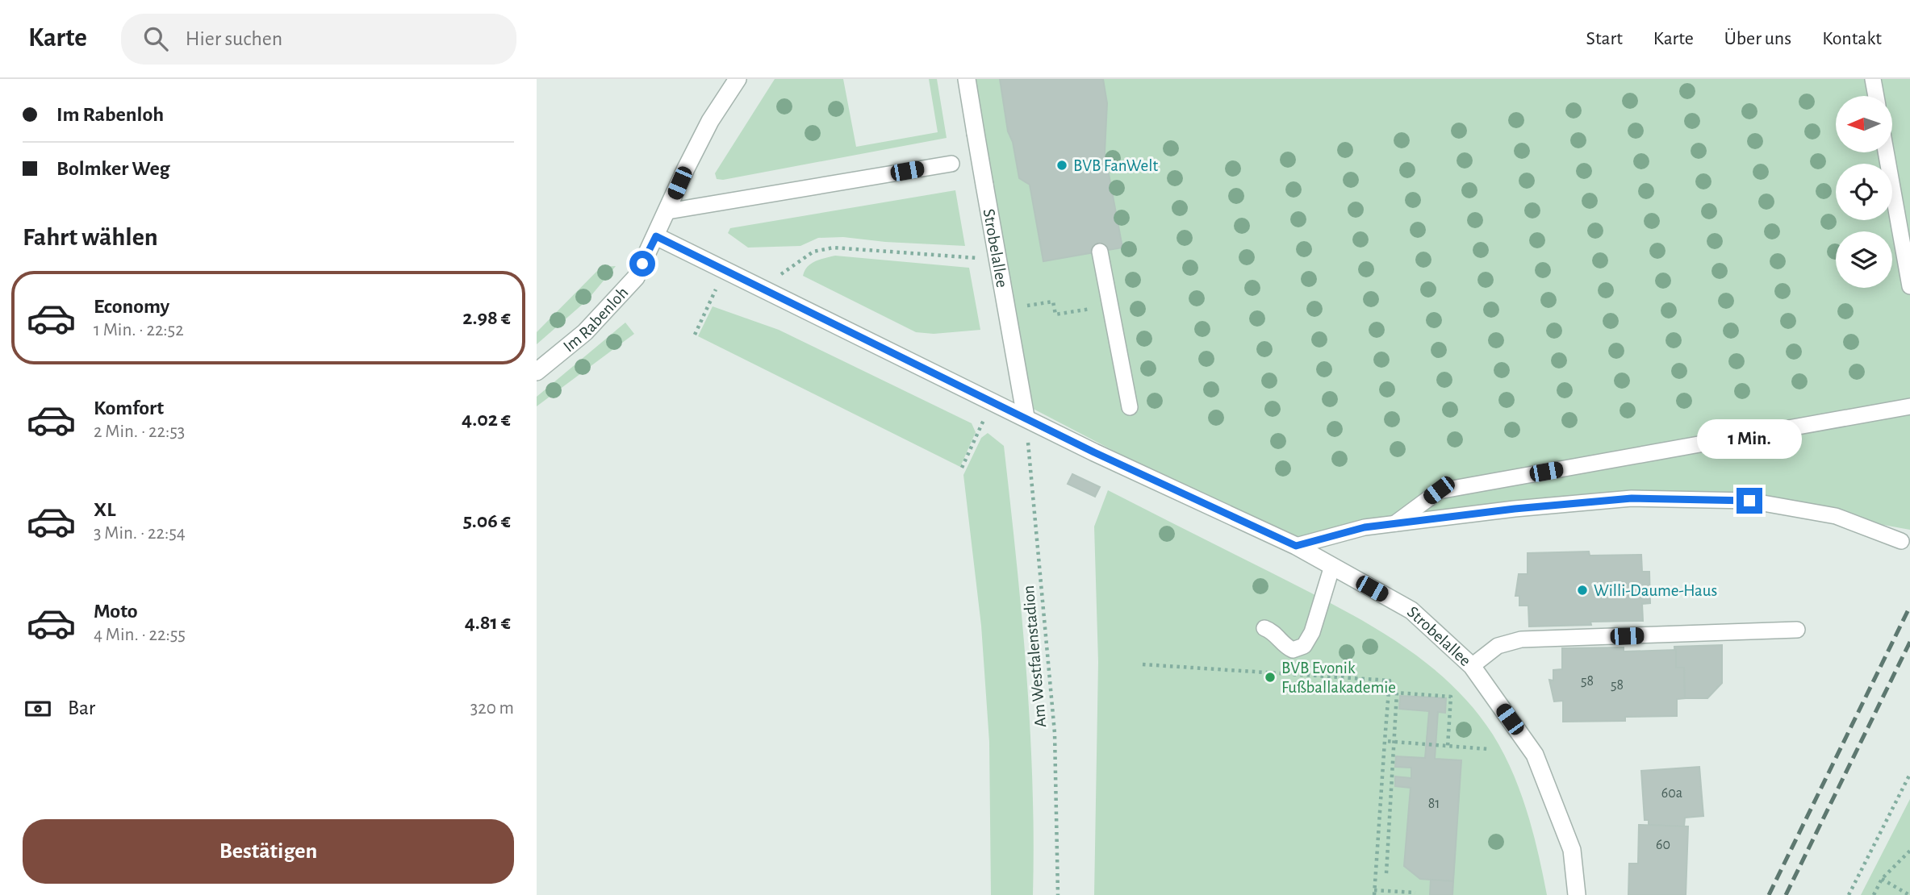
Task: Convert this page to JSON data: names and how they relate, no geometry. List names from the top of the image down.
{
  "streets": {
    "street": ["Strobelallee", "Im Rabenloh"],
    "path": ["Am Westfalenstadion"]
  },
  "crossings": [
    ["Strobelallee", "Im Rabenloh"],
    ["Strobelallee", "Am Westfalenstadion"]
  ],
  "places": ["BVB FanWelt", "Willi-Daume-Haus", "BVB Evonik Fußballakademie"],
  "house_numbers": [
    "58",
    "58",
    "60a",
    "81",
    "60"
  ],
  "north": "left",
  "page": {
    "header": "Karte",
    "search": "Hier suchen",
    "nav": [
      "Start",
      "Karte",
      "Über uns",
      "Kontakt"
    ],
    "banner": ["Im Rabenloh", "Bolmker Weg"],
    "heading": "Fahrt wählen",
    "list": [
      {
        "name": "Economy",
        "note": "1 Min. · 22:52",
        "value": "2.98 €"
      },
      {
        "name": "Komfort",
        "note": "2 Min. · 22:53",
        "value": "4.02 €"
      },
      {
        "name": "XL",
        "note": "3 Min. · 22:54",
        "value": "5.06 €"
      },
      {
        "name": "Moto",
        "note": "4 Min. · 22:55",
        "value": "4.81 €"
      }
    ],
    "bubble": "1 Min.",
    "pay": ["Bar", "320 m"],
    "buttons": "Bestätigen"
  }
}
